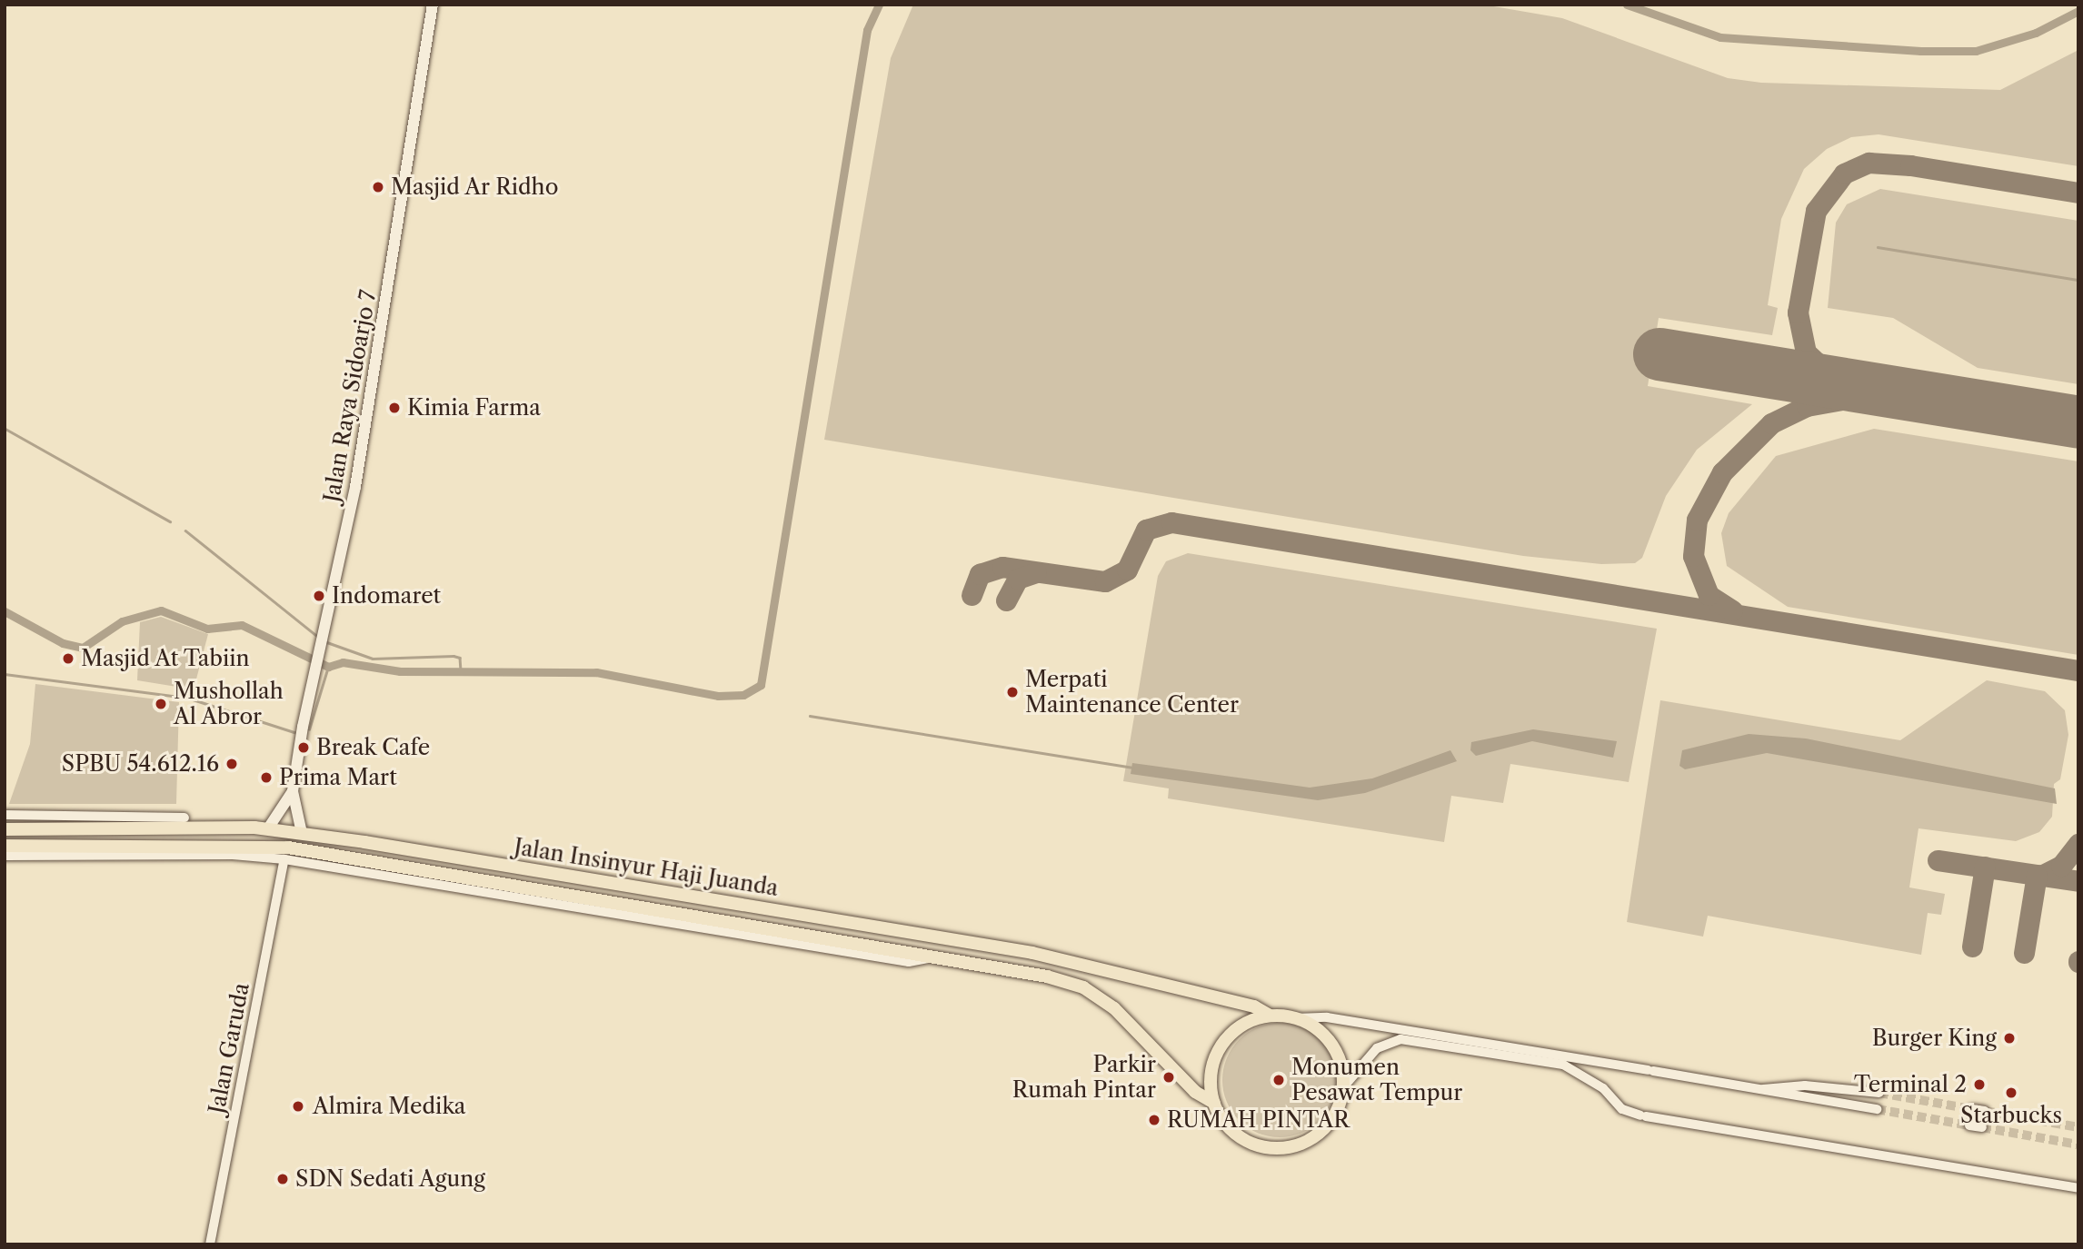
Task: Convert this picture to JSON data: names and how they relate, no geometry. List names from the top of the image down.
{
  "streets": {
    "highway": ["Jalan Insinyur Haji Juanda"],
    "main road": ["Jalan Raya Sidoarjo 7"],
    "street": ["Jalan Garuda"]
  },
  "crossings": [
    ["Jalan Raya Sidoarjo 7", "Jalan Insinyur Haji Juanda"],
    ["Jalan Insinyur Haji Juanda", "Jalan Garuda"]
  ],
  "places": [
    "Masjid Ar Ridho",
    "Kimia Farma",
    "Indomaret",
    "Masjid At Tabiin",
    "Merpati Maintenance Center",
    "Mushollah Al Abror",
    "Break Cafe",
    "SPBU 54.612.16",
    "Prima Mart",
    "Burger King",
    "Parkir Rumah Pintar",
    "Monumen Pesawat Tempur",
    "Terminal 2",
    "Starbucks",
    "Almira Medika",
    "RUMAH PINTAR",
    "SDN Sedati Agung"
  ]
}
